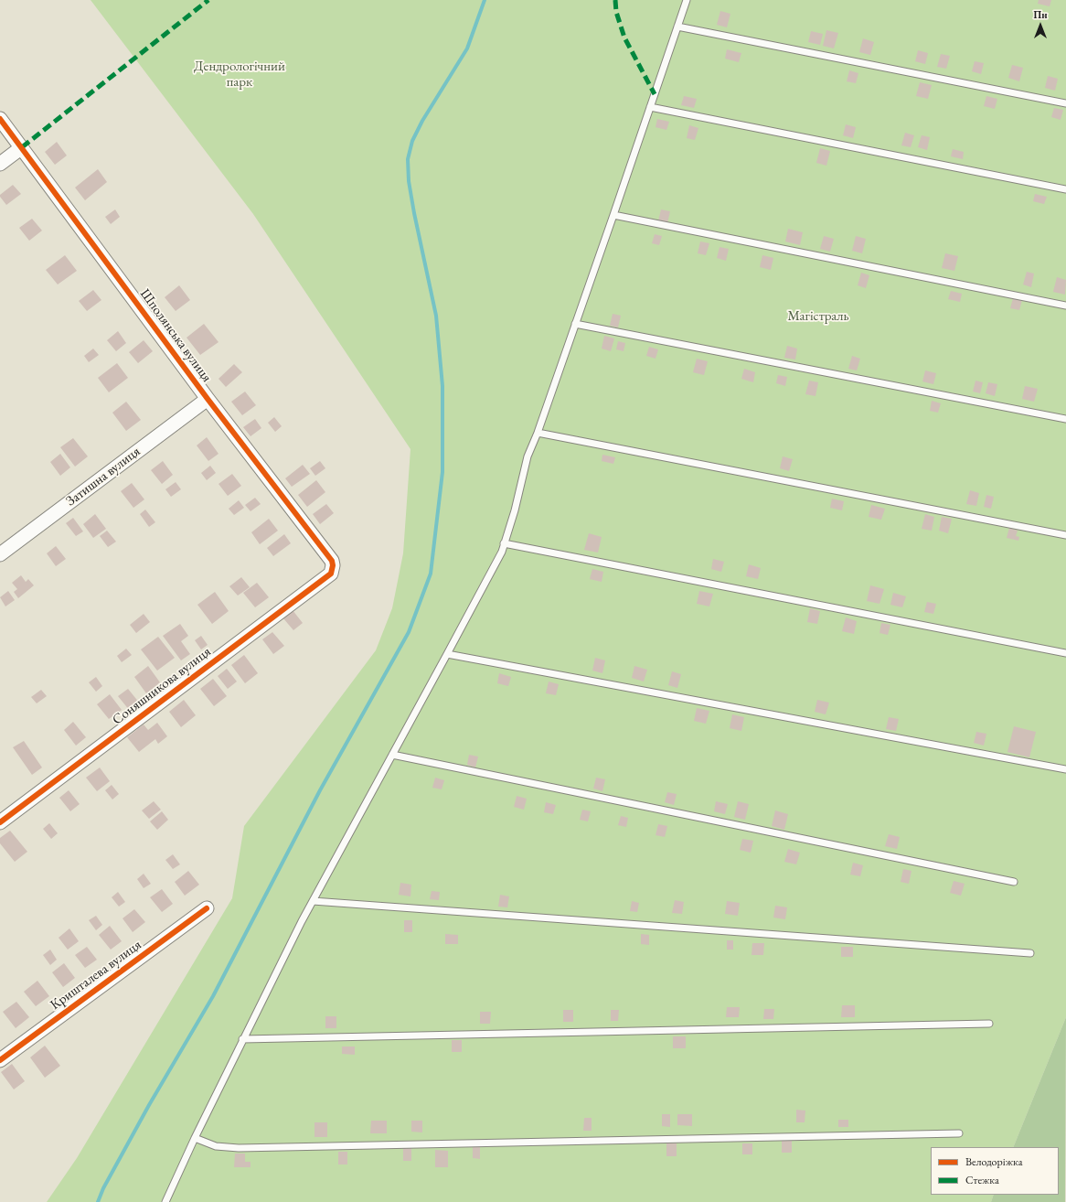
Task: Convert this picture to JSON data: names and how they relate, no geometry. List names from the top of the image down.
{
  "streets": {
    "street": [
      "Шполянська вулиця",
      "Затишна вулиця",
      "Соняшникова вулиця",
      "Кришталева вулиця"
    ]
  },
  "crossings": [
    ["Шполянська вулиця", "Затишна вулиця"],
    ["Шполянська вулиця", "Соняшникова вулиця"]
  ],
  "parks": ["Дендрологічний парк", "Магістраль"],
  "legend": ["Велодоріжка", "Стежка"],
  "north": "top"
}
